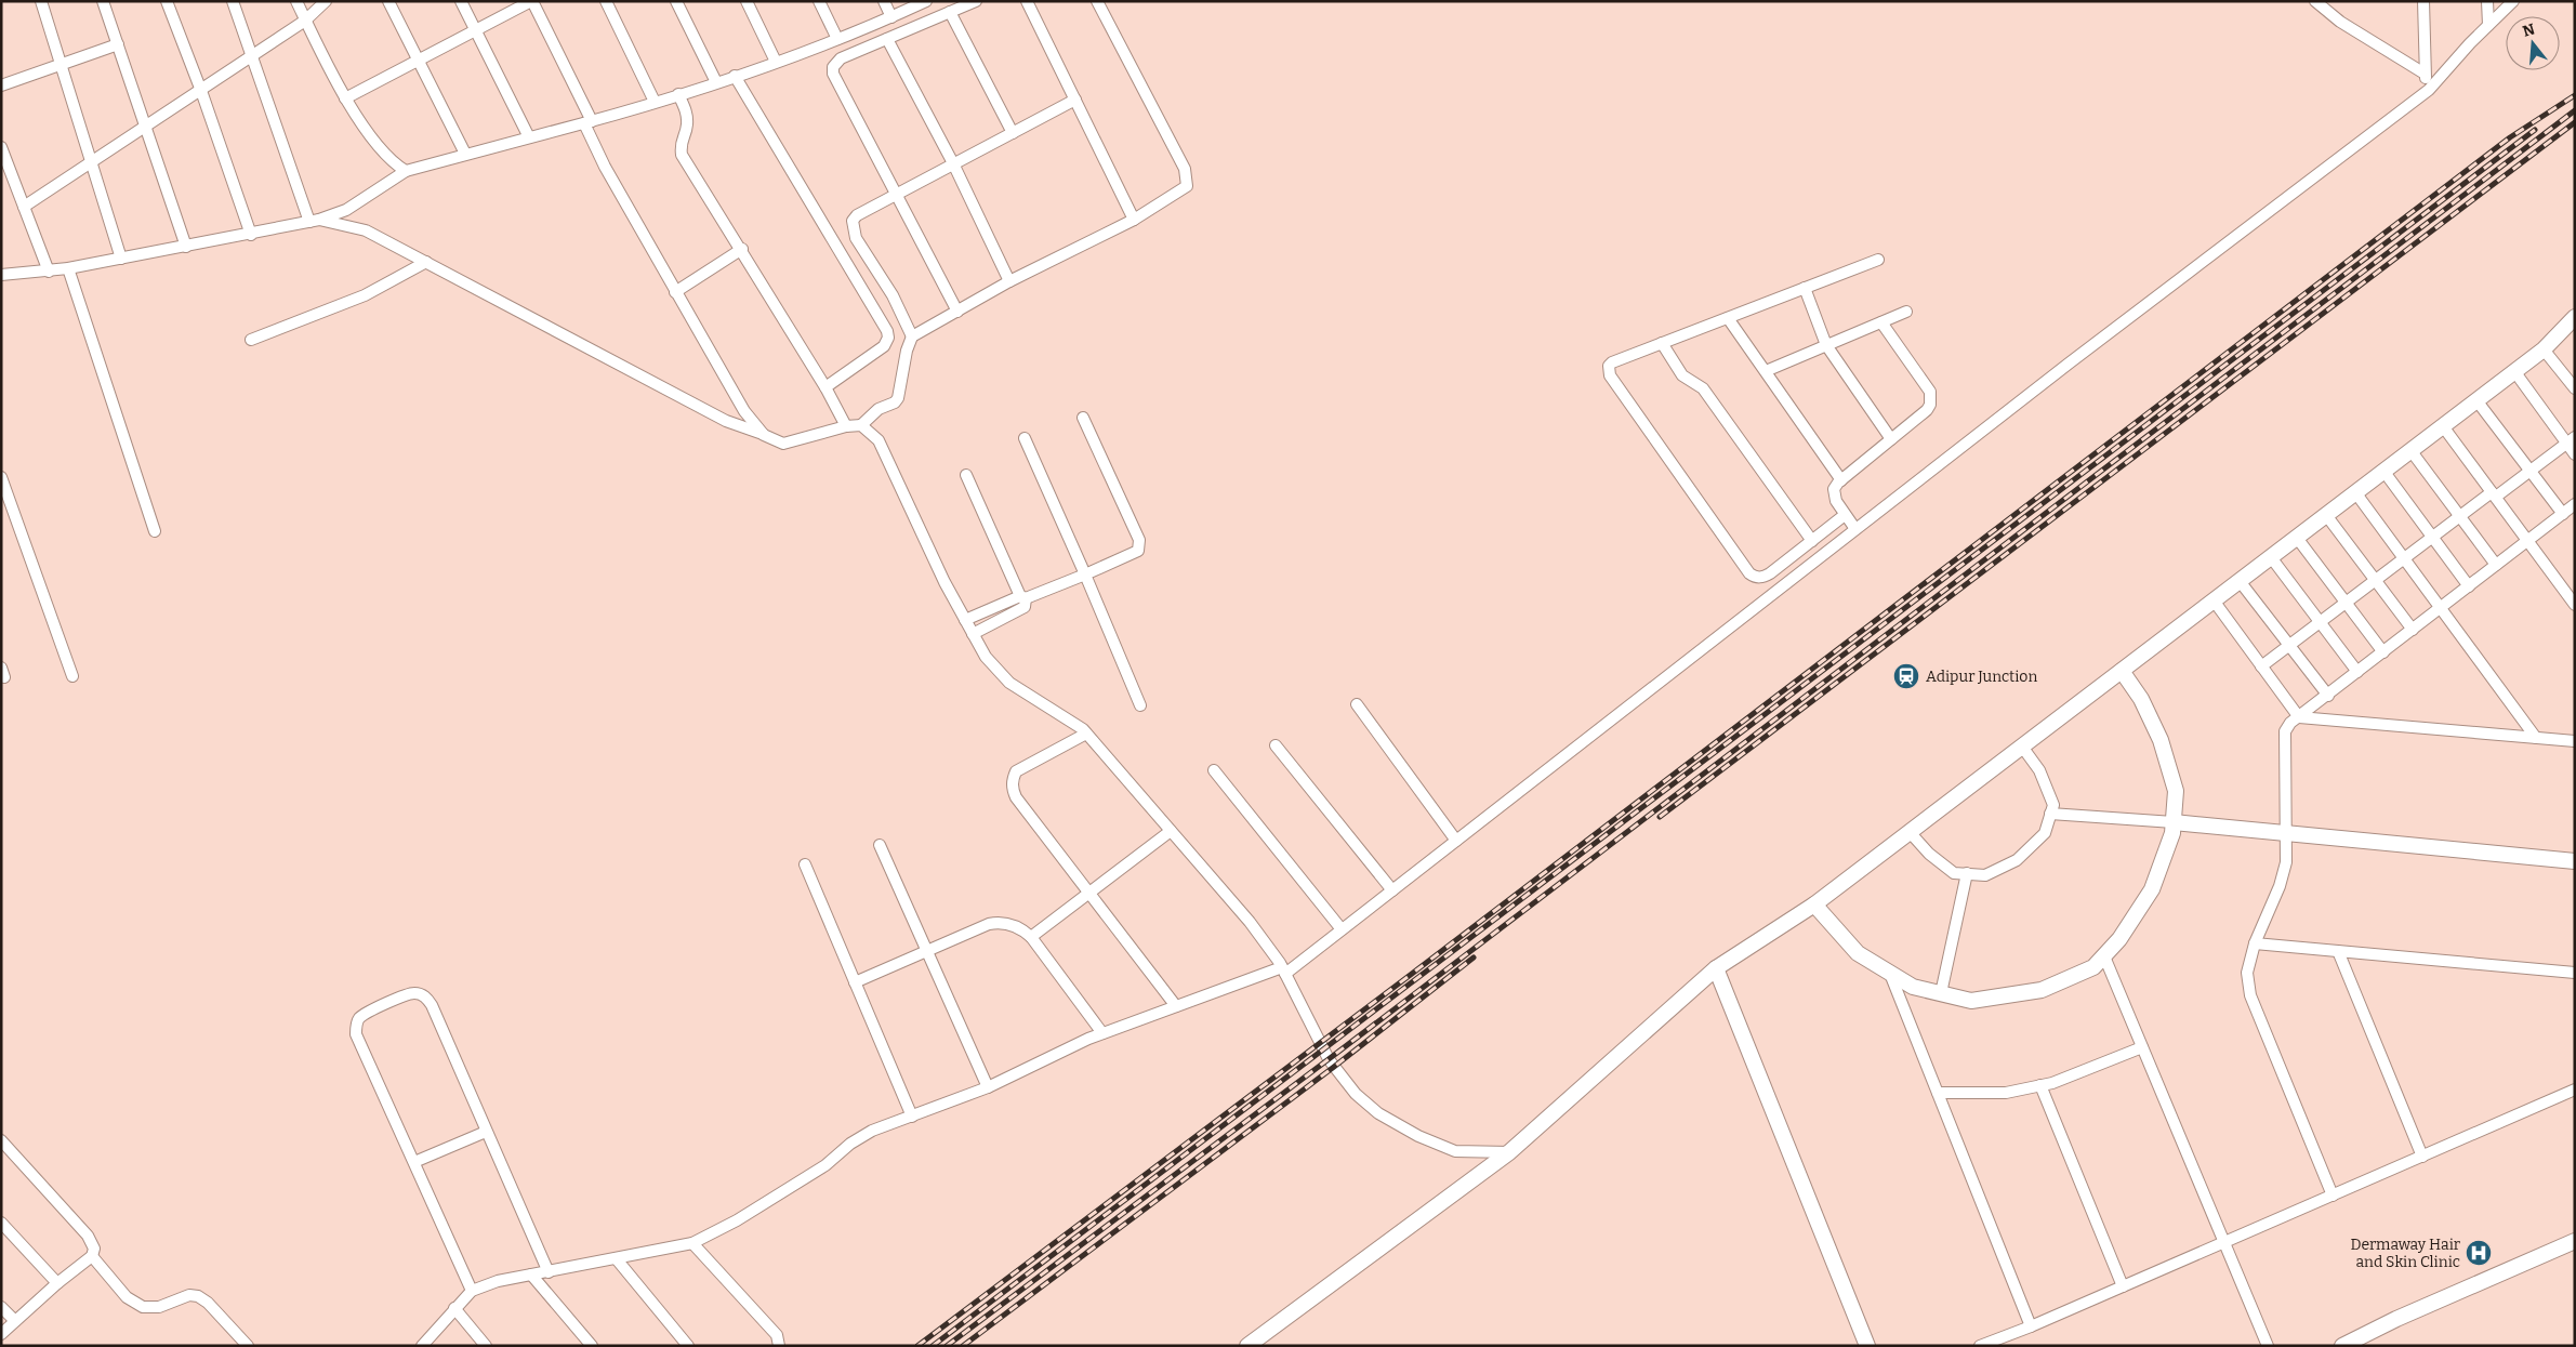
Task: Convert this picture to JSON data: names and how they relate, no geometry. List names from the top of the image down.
{
  "places": {
    "station": ["Adipur Junction"],
    "hospital": ["Dermaway Hair and Skin Clinic"]
  },
  "north": "top"
}
